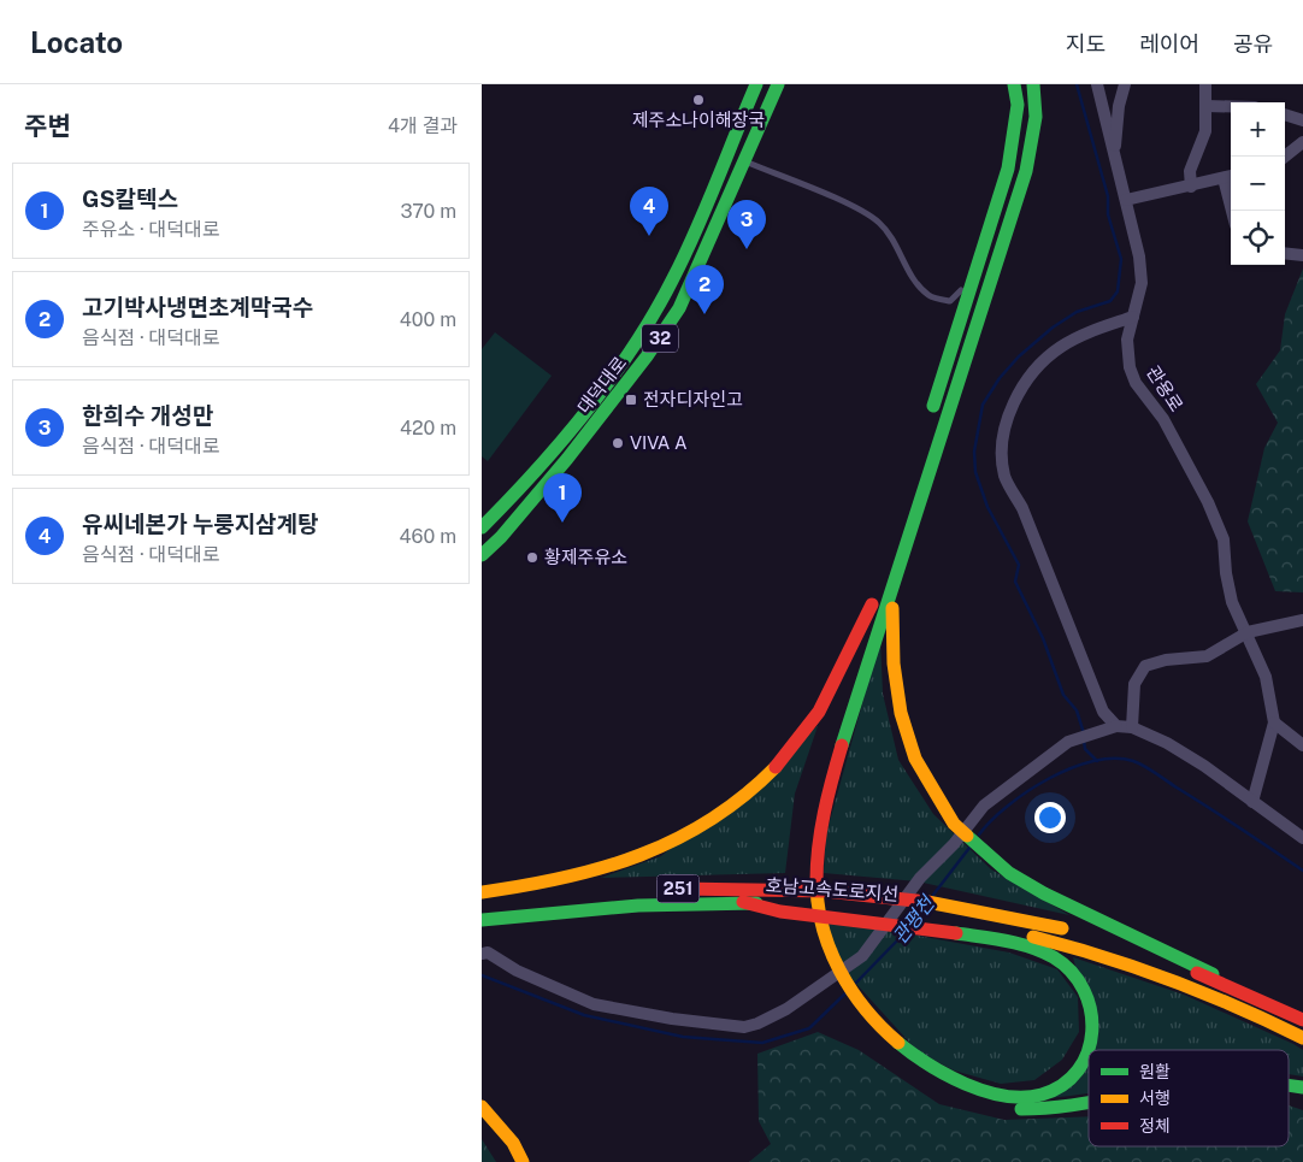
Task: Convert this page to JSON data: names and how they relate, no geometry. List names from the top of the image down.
{
  "streets": {
    "main road": [
      "32",
      "대덕대로",
      "251",
      "호남고속도로지선"
    ],
    "street": ["관용로"]
  },
  "water": ["관평천"],
  "places": {
    "other": ["제주소나이해장국", "VIVA A", "황제주유소"],
    "transit": ["전자디자인고"]
  },
  "legend": ["원활", "서행", "정체"],
  "page": {
    "header": "Locato",
    "nav": ["지도", "레이어", "공유"],
    "heading": ["주변", "4개 결과"],
    "map_buttons": ["+", "−"],
    "list": [
      {
        "mark": "1",
        "name": "GS칼텍스",
        "note": "주유소 · 대덕대로",
        "value": "370 m"
      },
      {
        "mark": "2",
        "name": "고기박사냉면초계막국수",
        "note": "음식점 · 대덕대로",
        "value": "400 m"
      },
      {
        "mark": "3",
        "name": "한희수 개성만",
        "note": "음식점 · 대덕대로",
        "value": "420 m"
      },
      {
        "mark": "4",
        "name": "유씨네본가 누룽지삼계탕",
        "note": "음식점 · 대덕대로",
        "value": "460 m"
      }
    ],
    "pins": [
      "4",
      "3",
      "2",
      "1"
    ]
  }
}
